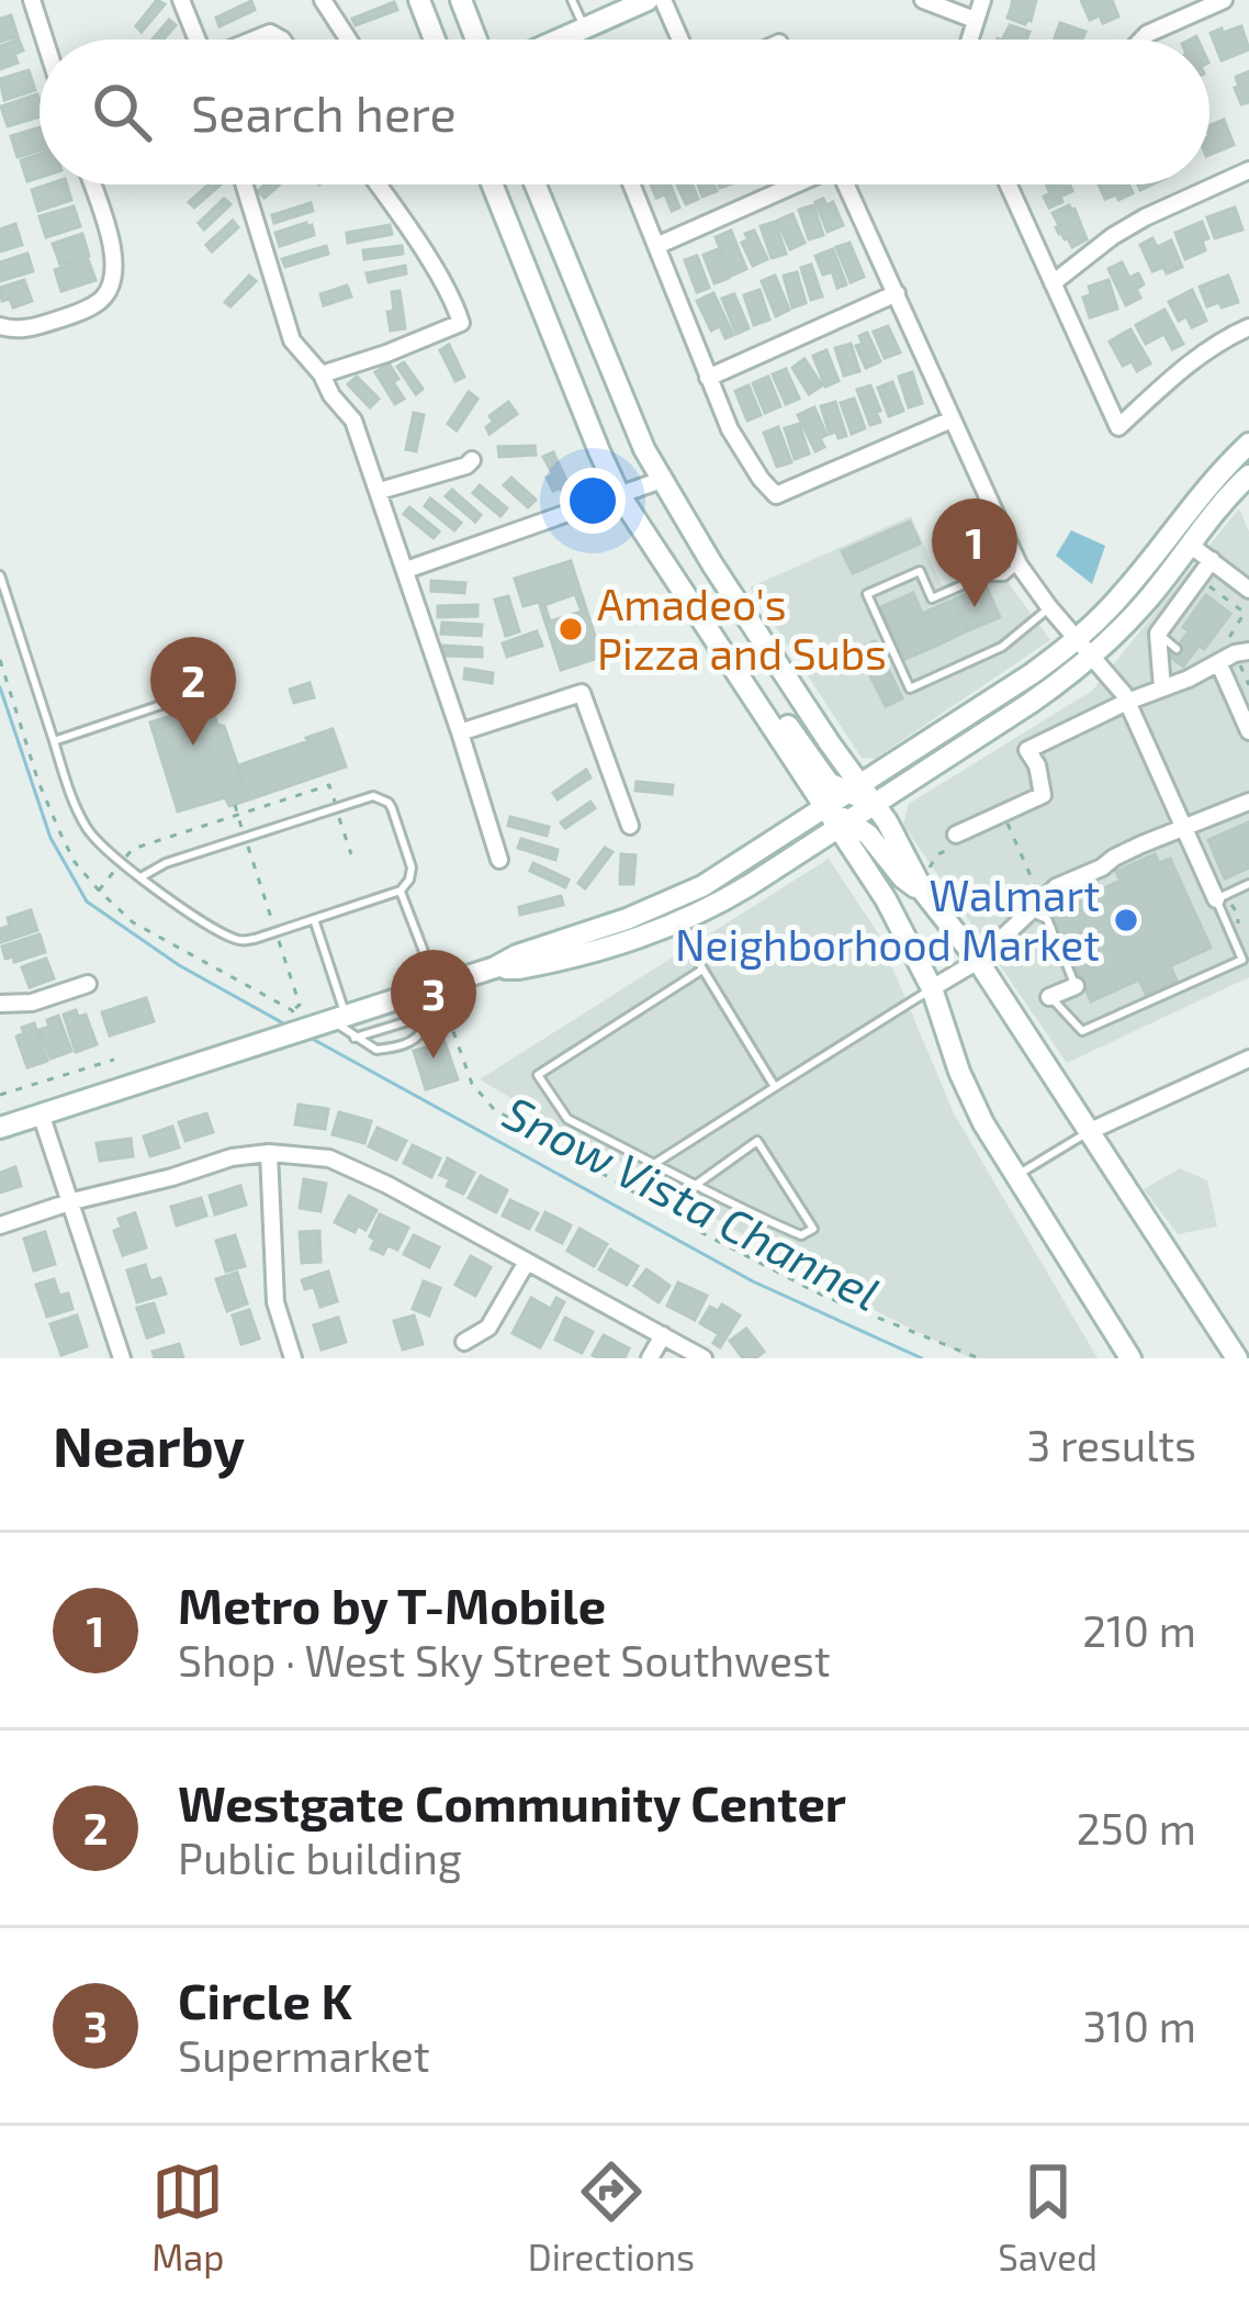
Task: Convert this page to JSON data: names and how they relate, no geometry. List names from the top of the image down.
{
  "water": ["Snow Vista Channel"],
  "places": ["Amadeo's Pizza and Subs", "Walmart Neighborhood Market"],
  "page": {
    "search": "Search here",
    "pins": ["1", "2", "3"],
    "heading": ["Nearby", "3 results"],
    "list": [
      {
        "mark": "1",
        "name": "Metro by T-Mobile",
        "note": "Shop · West Sky Street Southwest",
        "value": "210 m"
      },
      {
        "mark": "2",
        "name": "Westgate Community Center",
        "note": "Public building",
        "value": "250 m"
      },
      {
        "mark": "3",
        "name": "Circle K",
        "note": "Supermarket",
        "value": "310 m"
      }
    ],
    "nav": ["Map", "Directions", "Saved"]
  }
}
